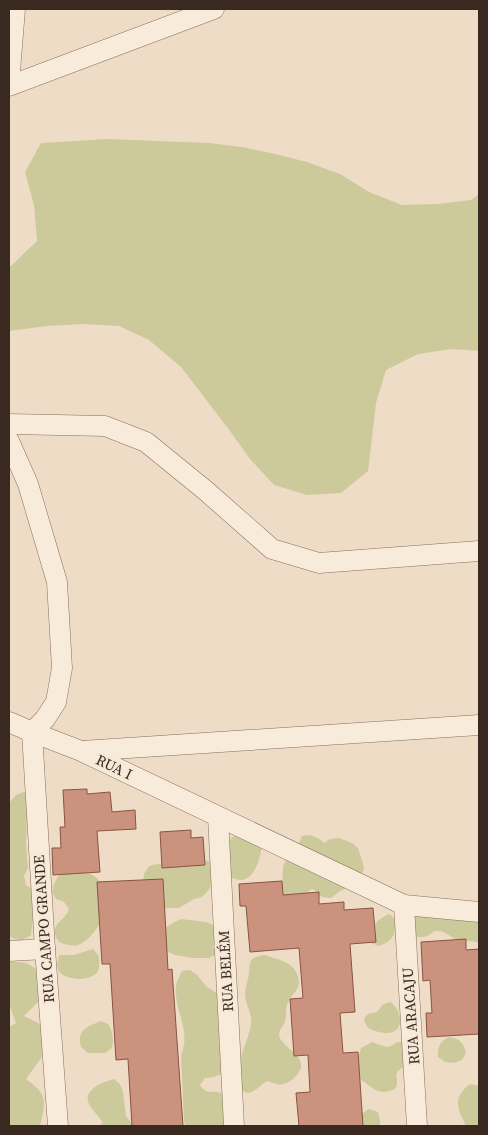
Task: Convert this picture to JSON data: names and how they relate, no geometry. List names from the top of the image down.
{
  "streets": {
    "street": [
      "RUA I",
      "RUA CAMPO GRANDE",
      "RUA BELÉM",
      "RUA ARACAJU"
    ]
  },
  "crossings": [
    ["RUA I", "RUA CAMPO GRANDE"],
    ["RUA I", "RUA BELÉM"],
    ["RUA I", "RUA ARACAJU"]
  ]
}
